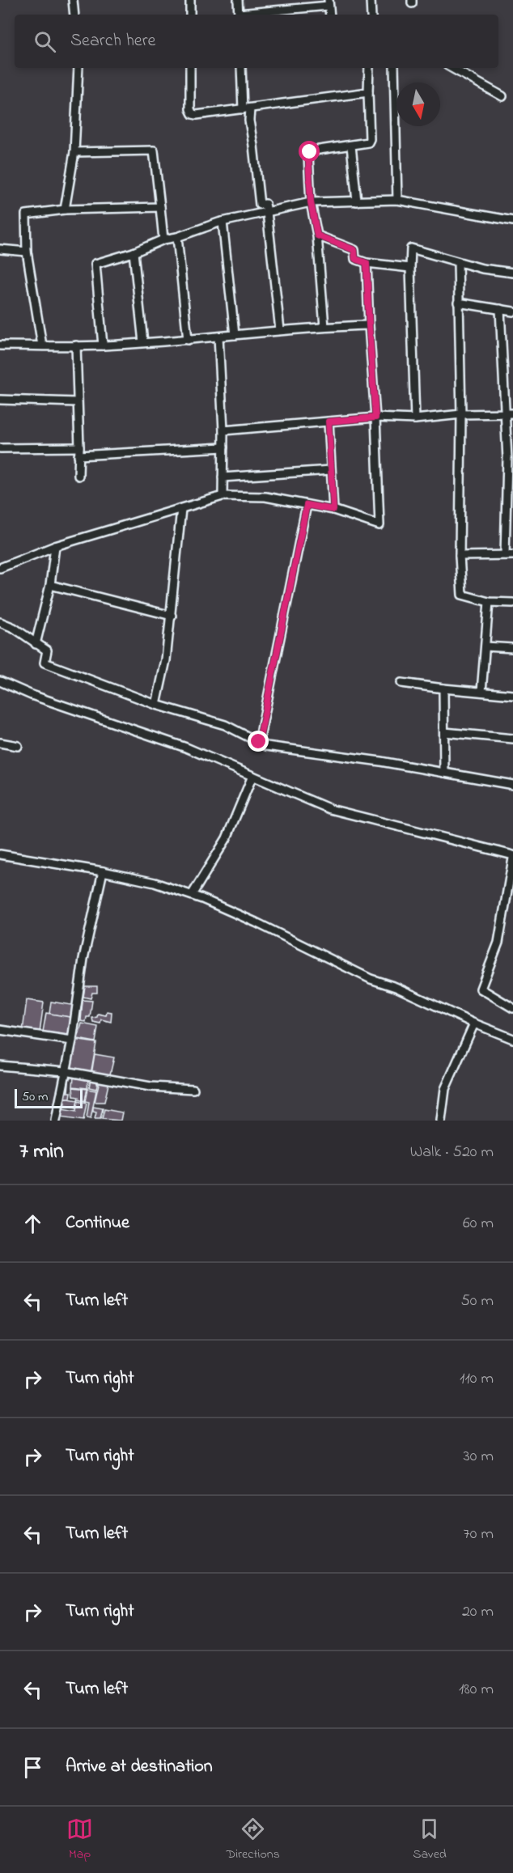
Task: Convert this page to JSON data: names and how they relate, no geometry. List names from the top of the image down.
{
  "scale_bar": "50 m",
  "north": "bottom",
  "page": {
    "search": "Search here",
    "scale": "50 m",
    "heading": ["7 min", "Walk · 520 m"],
    "list": [
      ["Continue", "60 m"],
      ["Turn left", "50 m"],
      ["Turn right", "110 m"],
      ["Turn right", "30 m"],
      ["Turn left", "70 m"],
      ["Turn right", "20 m"],
      ["Turn left", "180 m"],
      "Arrive at destination"
    ],
    "nav": ["Map", "Directions", "Saved"]
  }
}
